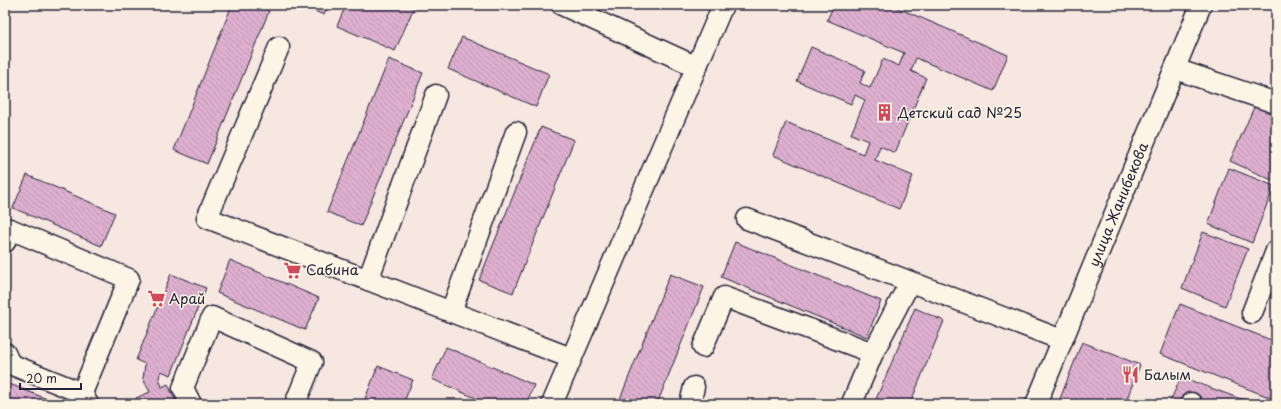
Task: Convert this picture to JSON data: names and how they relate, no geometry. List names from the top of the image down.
{
  "streets": {
    "street": ["улица Жанибекова"]
  },
  "places": {
    "building": ["Детский сад №25"],
    "supermarket": ["Сабина", "Арай"],
    "restaurant": ["Балым"]
  },
  "scale_bar": "20 m"
}
